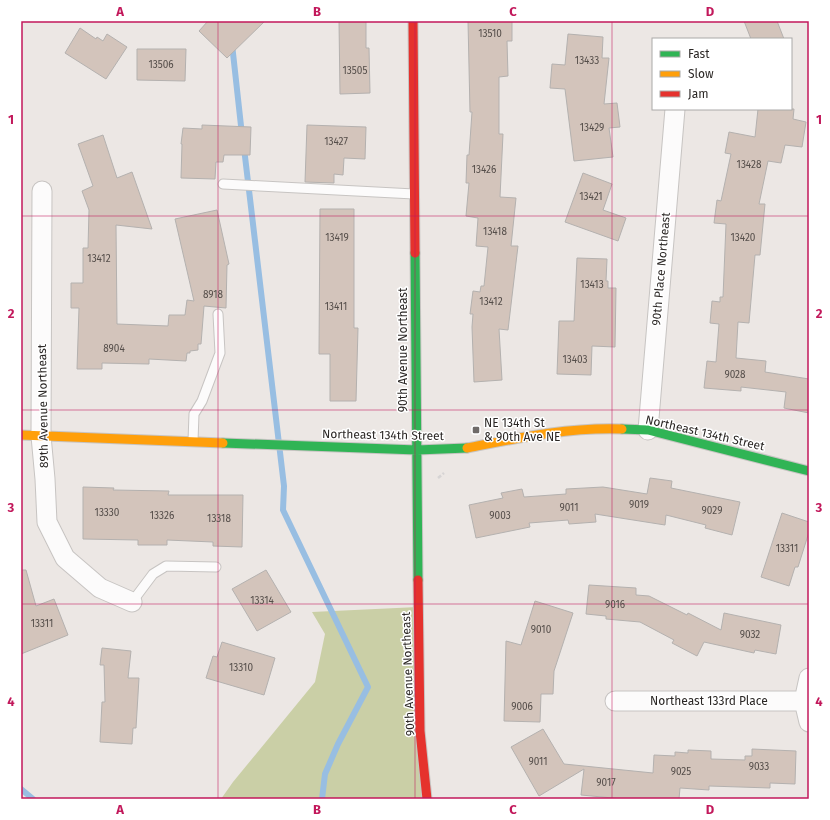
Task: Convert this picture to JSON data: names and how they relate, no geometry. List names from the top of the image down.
{
  "streets": {
    "street": [
      "90th Place Northeast",
      "90th Avenue Northeast",
      "89th Avenue Northeast",
      "Northeast 134th Street",
      "Northeast 133rd Place"
    ]
  },
  "crossings": [
    ["90th Place Northeast", "Northeast 134th Street"],
    ["90th Avenue Northeast", "Northeast 134th Street"],
    ["89th Avenue Northeast", "Northeast 134th Street"]
  ],
  "places": {
    "transit": ["NE 134th St & 90th Ave NE"]
  },
  "house_numbers": [
    "13510",
    "13433",
    "13506",
    "13505",
    "13429",
    "13427",
    "13428",
    "13426",
    "13421",
    "13418",
    "13419",
    "13420",
    "13412",
    "13413",
    "8918",
    "13412",
    "13411",
    "8904",
    "13403",
    "9028",
    "9019",
    "9011",
    "9029",
    "13330",
    "13326",
    "9003",
    "13318",
    "13311",
    "13314",
    "9016",
    "13311",
    "9010",
    "9032",
    "13310",
    "9006",
    "9011",
    "9033",
    "9025",
    "9017"
  ],
  "legend": ["Fast", "Slow", "Jam"],
  "grid": {
    "columns": [
      "A",
      "B",
      "C",
      "D"
    ],
    "rows": [
      "1",
      "2",
      "3",
      "4"
    ]
  }
}
